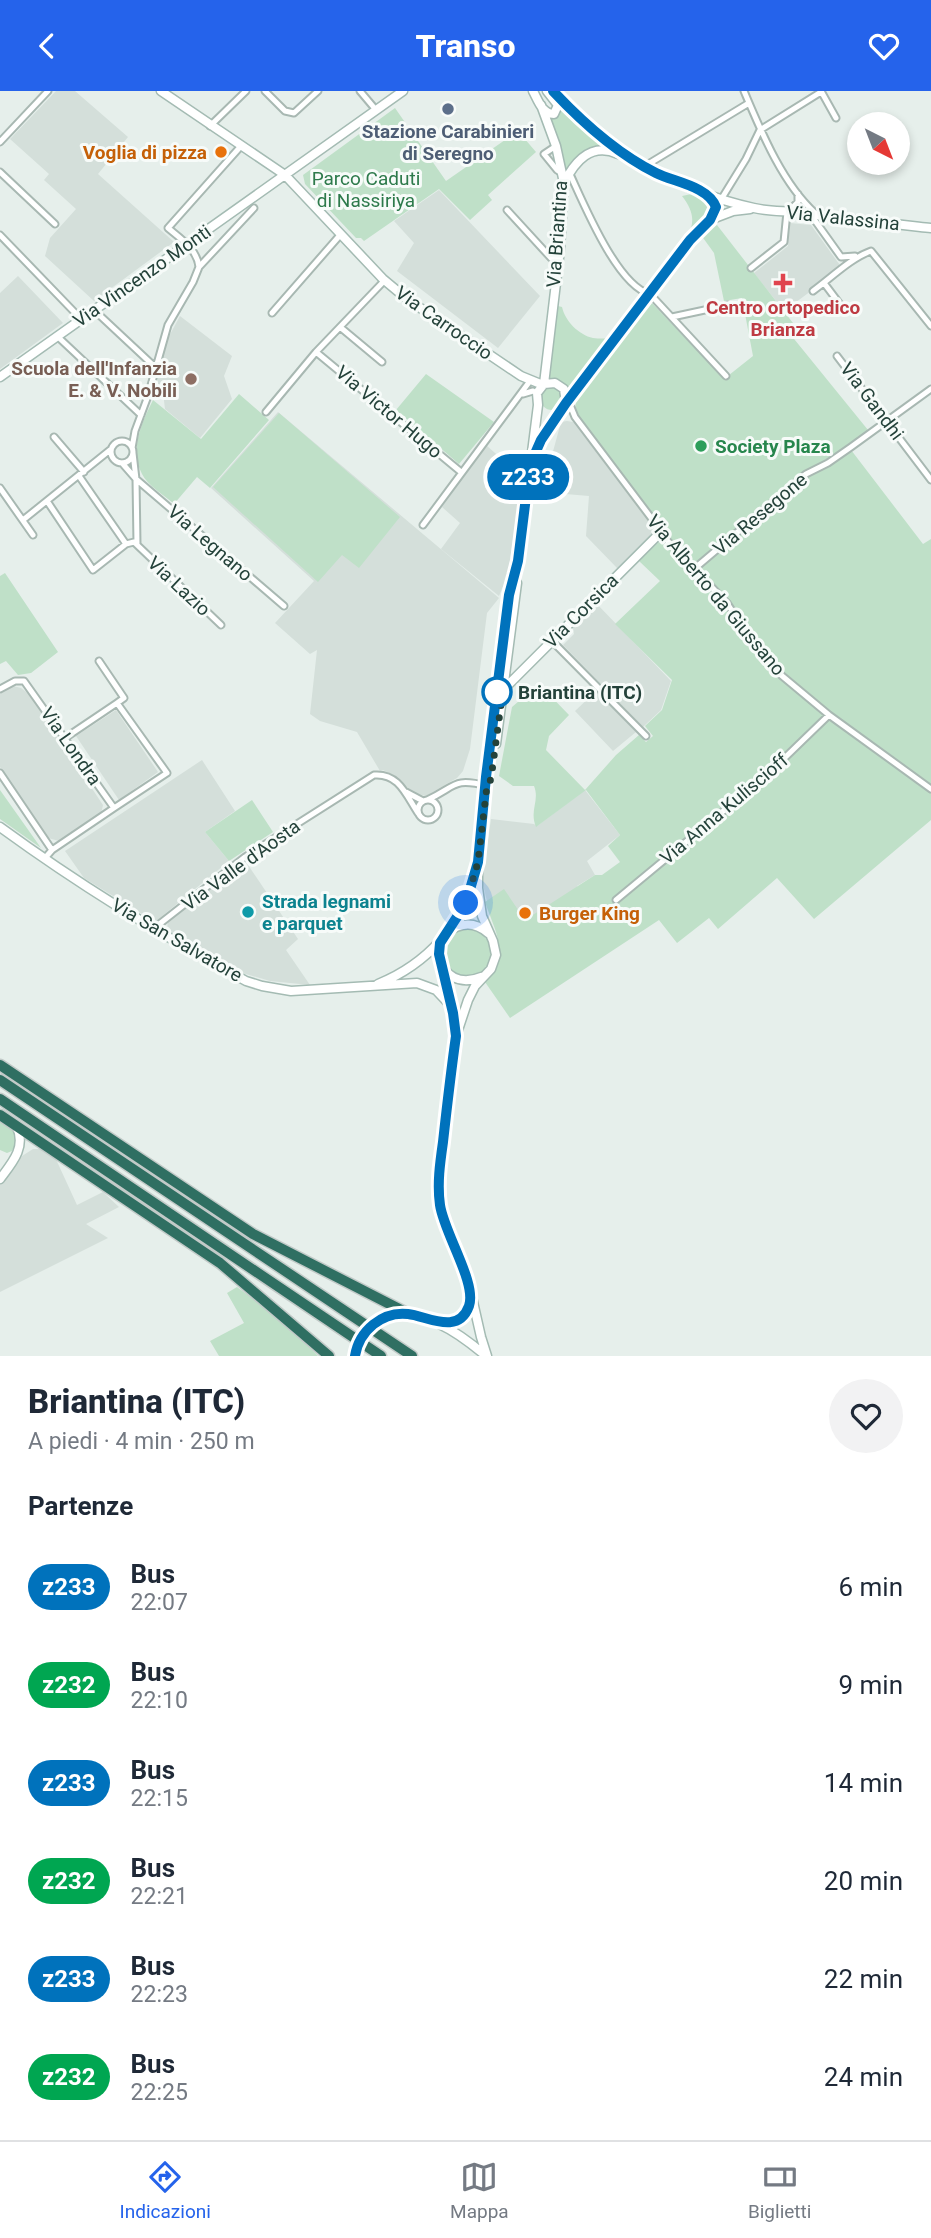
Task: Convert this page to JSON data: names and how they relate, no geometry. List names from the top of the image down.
{
  "streets": {
    "main road": [
      "Via Valassina",
      "Via Briantina",
      "Via Vincenzo Monti",
      "Via Carroccio",
      "Via Corsica",
      "Via San Salvatore"
    ],
    "street": [
      "Via Gandhi",
      "Via Victor Hugo",
      "Via Resegone",
      "Via Legnano",
      "Via Lazio",
      "Via Alberto da Giussano",
      "Via Londra",
      "Via Anna Kuliscioff",
      "Via Valle d'Aosta"
    ]
  },
  "crossings": [
    ["Via Valassina", "Via Briantina"],
    ["Via Vincenzo Monti", "Via Carroccio"],
    ["Via Carroccio", "Via Alberto da Giussano"],
    ["Via Gandhi", "Via Resegone"],
    ["Via Resegone", "Via Alberto da Giussano"],
    ["Via Alberto da Giussano", "Via Corsica"],
    ["Via Alberto da Giussano", "Via Anna Kuliscioff"],
    ["Via Valle d'Aosta", "Via San Salvatore"]
  ],
  "parks": ["Parco Caduti di Nassiriya"],
  "places": {
    "other": [
      "Stazione Carabinieri di Seregno",
      "Voglia di pizza",
      "Scuola dell'Infanzia E. & V. Nobili",
      "Society Plaza",
      "Briantina (ITC)",
      "Strada legnami e parquet",
      "Burger King"
    ],
    "health": ["Centro ortopedico Brianza"]
  },
  "lines": ["bus line z233"],
  "north": "bottom right",
  "page": {
    "header": "Transo",
    "on_map": "z233",
    "heading": [
      ["Briantina (ITC)", "A piedi · 4 min · 250 m"],
      "Partenze"
    ],
    "list": [
      {
        "mark": "z233",
        "name": "Bus",
        "note": "22:07",
        "value": "6 min"
      },
      {
        "mark": "z232",
        "name": "Bus",
        "note": "22:10",
        "value": "9 min"
      },
      {
        "mark": "z233",
        "name": "Bus",
        "note": "22:15",
        "value": "14 min"
      },
      {
        "mark": "z232",
        "name": "Bus",
        "note": "22:21",
        "value": "20 min"
      },
      {
        "mark": "z233",
        "name": "Bus",
        "note": "22:23",
        "value": "22 min"
      },
      {
        "mark": "z232",
        "name": "Bus",
        "note": "22:25",
        "value": "24 min"
      }
    ],
    "tabs": ["Indicazioni", "Mappa", "Biglietti"]
  }
}
